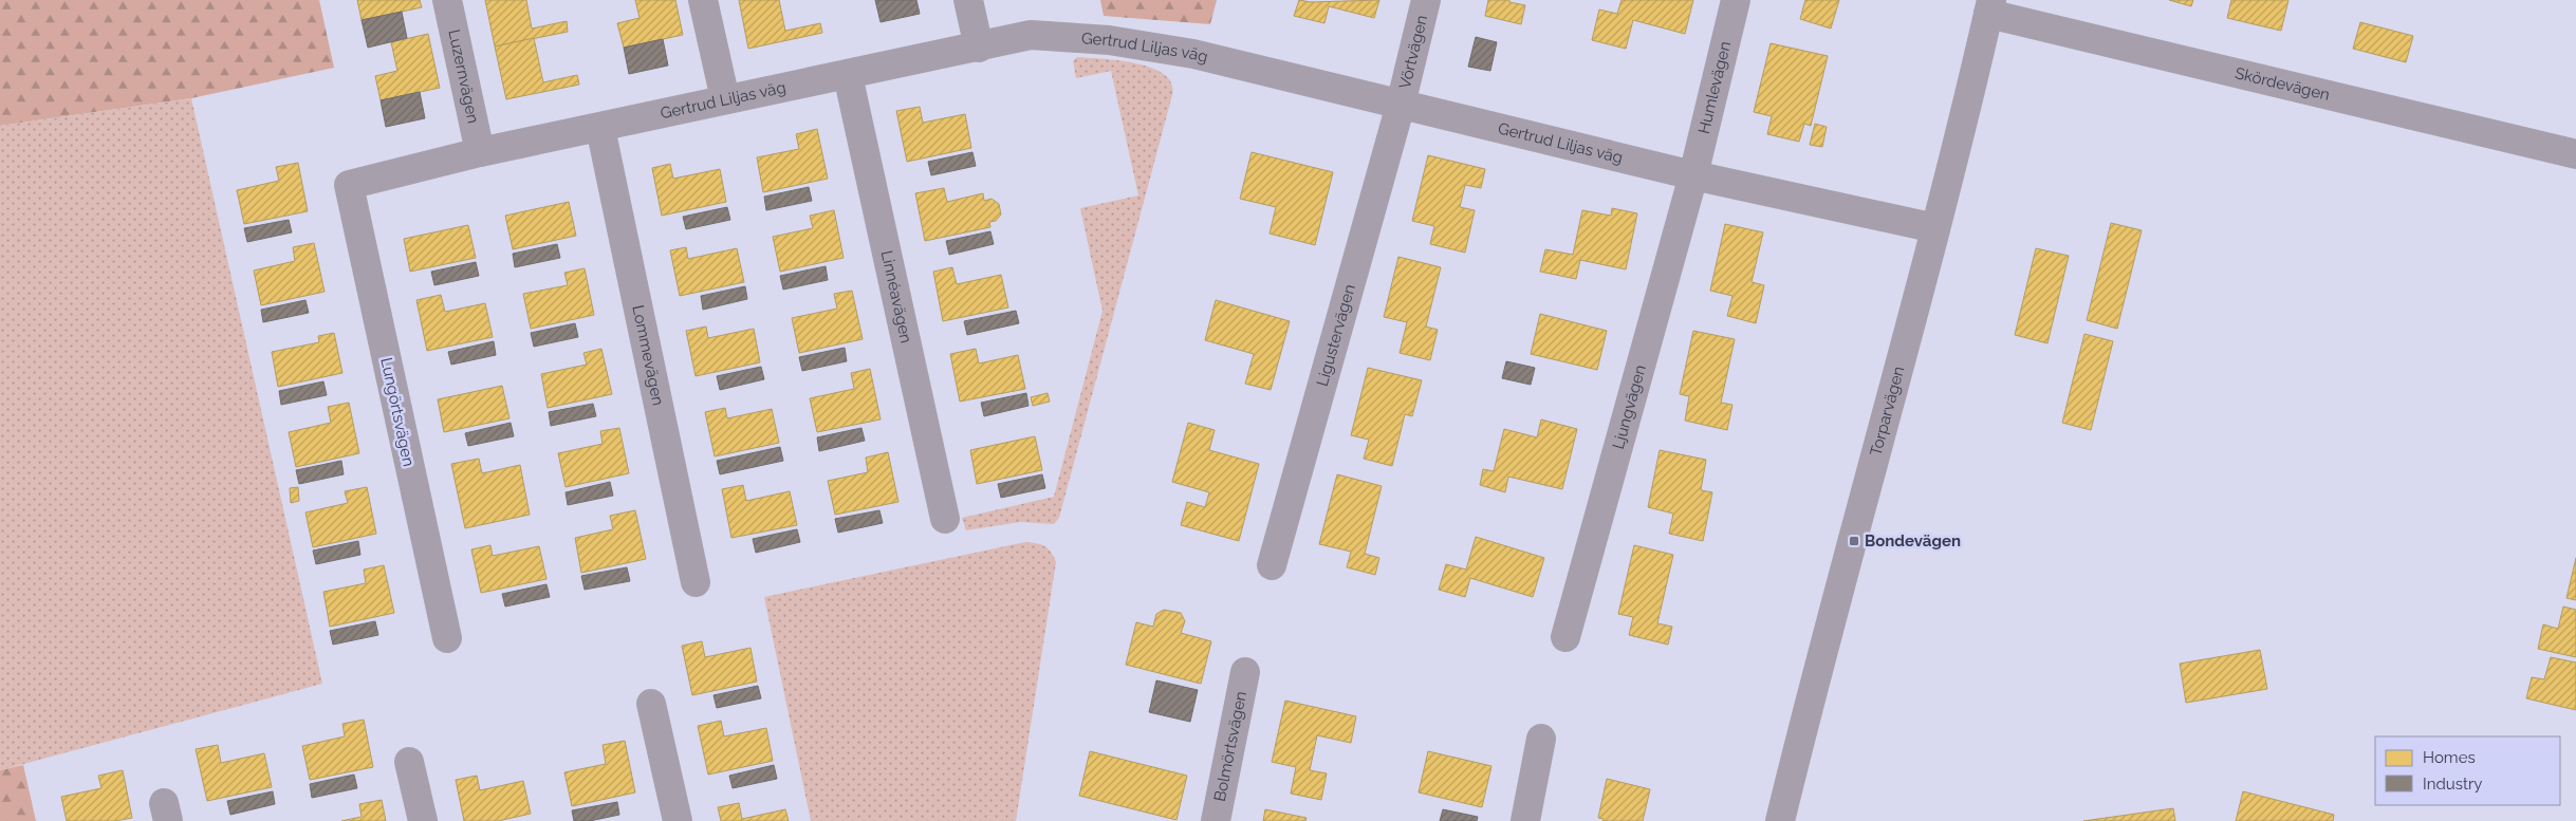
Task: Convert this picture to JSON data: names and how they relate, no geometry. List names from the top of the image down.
{
  "streets": {
    "street": [
      "Gertrud Liljas väg",
      "Vörtvägen",
      "Luzernvägen",
      "Skördevägen",
      "Humlevägen",
      "Linnéavägen",
      "Ligustervägen",
      "Lommevägen",
      "Ljungvägen",
      "Torparvägen",
      "Lungörtsvägen",
      "Bolmörtsvägen"
    ]
  },
  "crossings": [
    ["Gertrud Liljas väg", "Vörtvägen"],
    ["Gertrud Liljas väg", "Luzernvägen"],
    ["Gertrud Liljas väg", "Humlevägen"],
    ["Gertrud Liljas väg", "Linnéavägen"],
    ["Gertrud Liljas väg", "Ligustervägen"],
    ["Gertrud Liljas väg", "Lommevägen"],
    ["Gertrud Liljas väg", "Ljungvägen"],
    ["Gertrud Liljas väg", "Torparvägen"],
    ["Gertrud Liljas väg", "Lungörtsvägen"],
    ["Vörtvägen", "Ligustervägen"],
    ["Skördevägen", "Torparvägen"],
    ["Humlevägen", "Ljungvägen"]
  ],
  "places": {
    "transit": ["Bondevägen"]
  },
  "legend": ["Homes", "Industry"]
}
